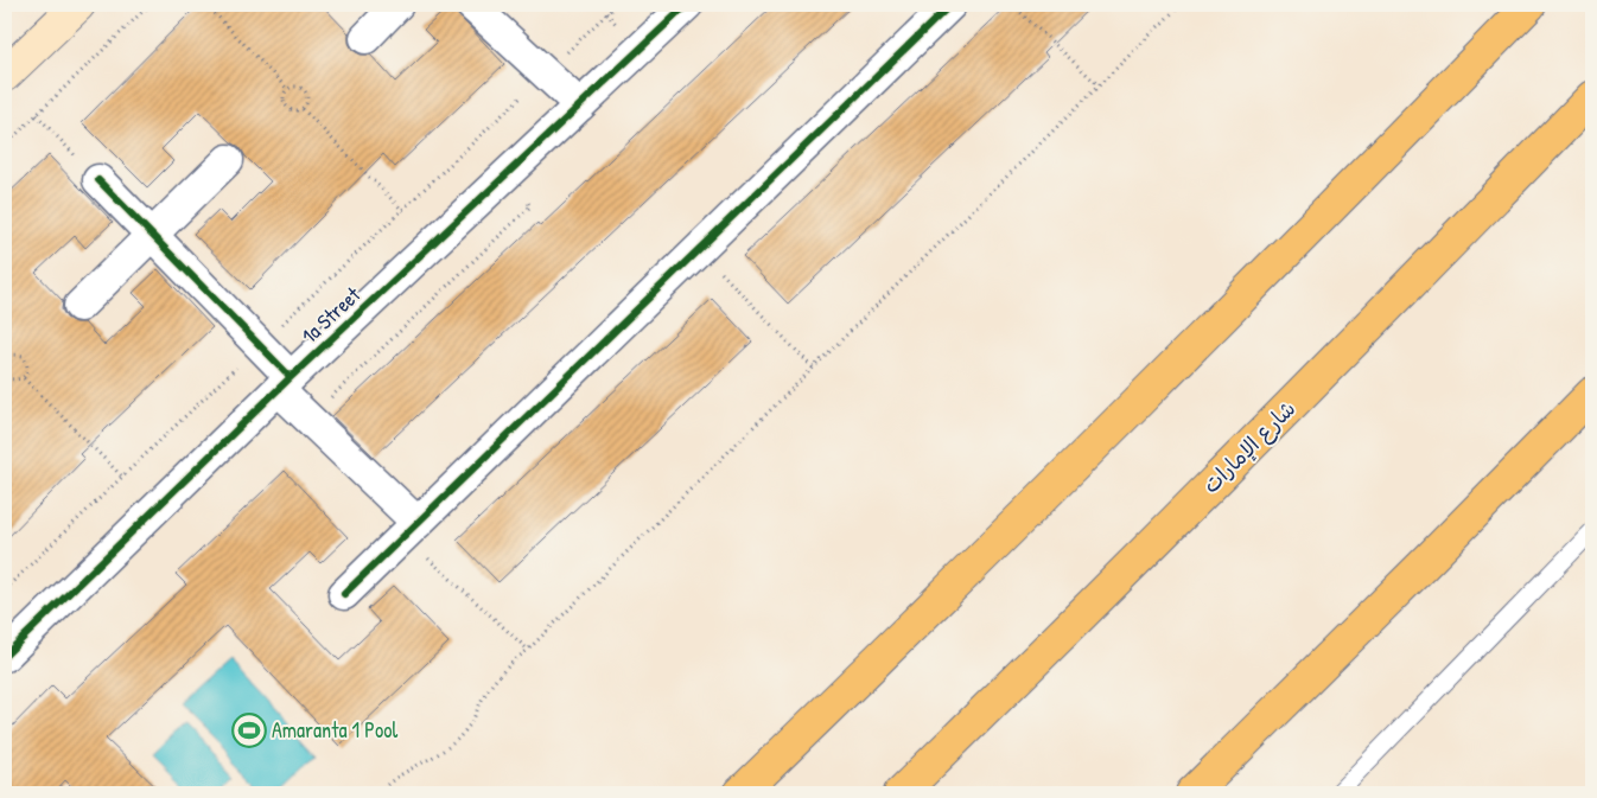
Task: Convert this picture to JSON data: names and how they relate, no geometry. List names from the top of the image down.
{
  "streets": {
    "highway": ["شارع الإمارات"],
    "street": ["1a Street"]
  },
  "places": {
    "sports": ["Amaranta 1 Pool"]
  }
}
